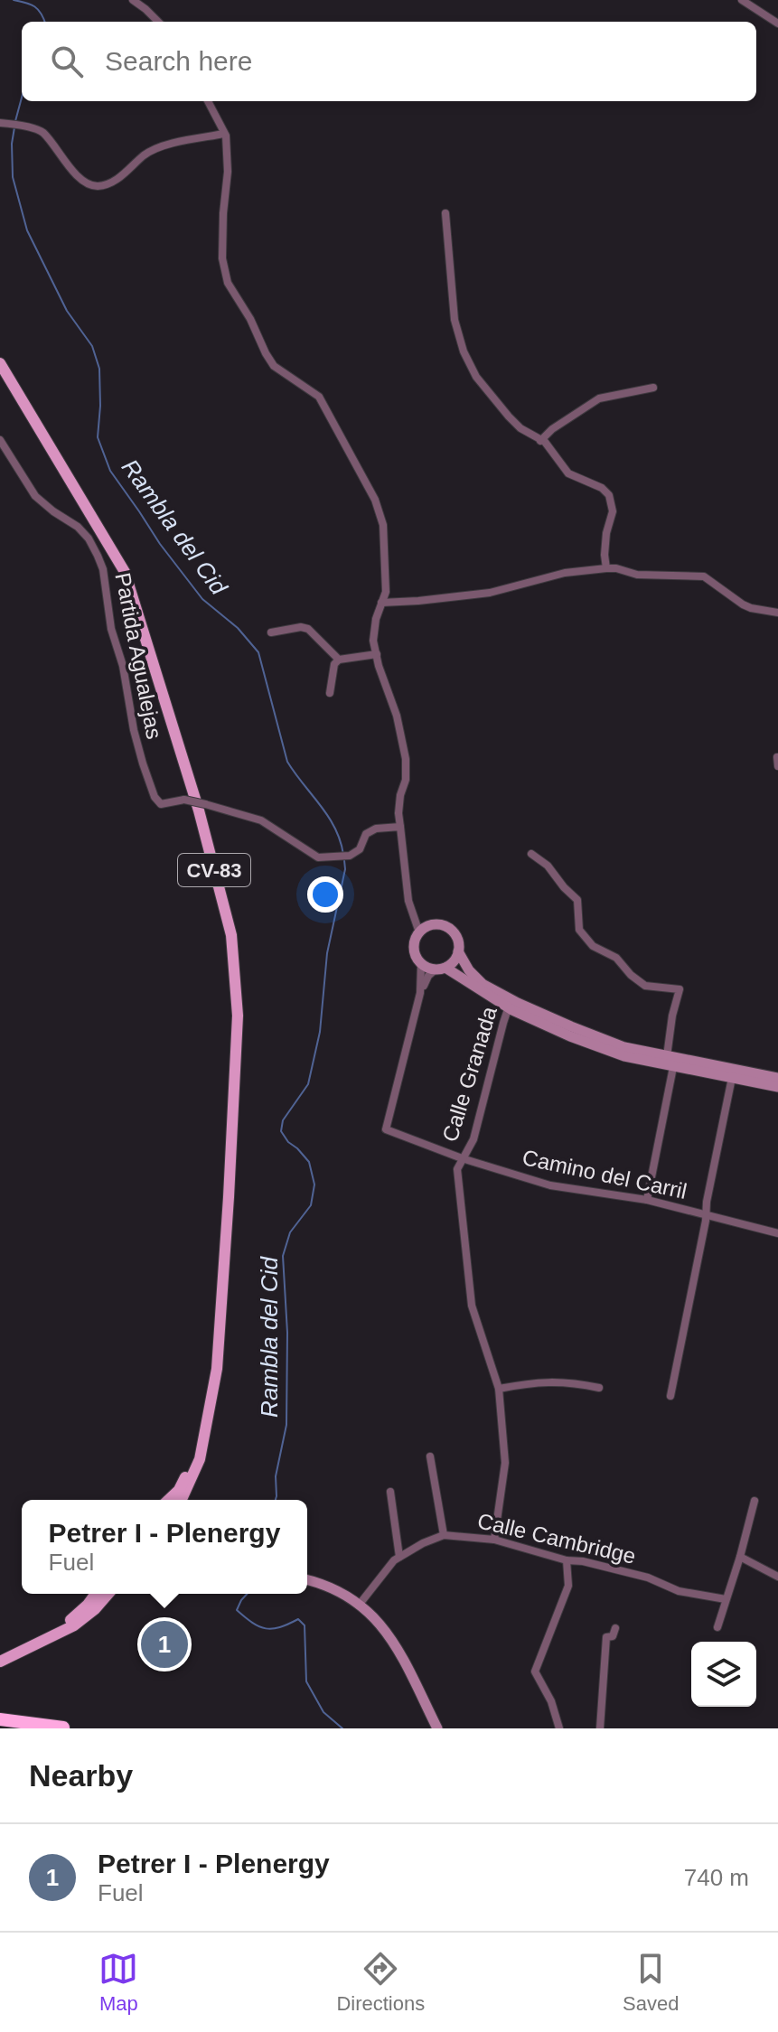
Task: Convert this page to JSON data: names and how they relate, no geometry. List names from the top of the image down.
{
  "streets": {
    "main road": ["CV-83"],
    "street": [
      "Partida Agualejas",
      "Calle Granada",
      "Camino del Carril",
      "Calle Cambridge"
    ]
  },
  "crossings": [
    ["Calle Granada", "Camino del Carril"]
  ],
  "water": ["Rambla del Cid"],
  "page": {
    "search": "Search here",
    "popup": ["Petrer I - Plenergy", "Fuel"],
    "pins": "1",
    "heading": "Nearby",
    "list": [
      {
        "mark": "1",
        "name": "Petrer I - Plenergy",
        "note": "Fuel",
        "value": "740 m"
      }
    ],
    "nav": ["Map", "Directions", "Saved"]
  }
}
